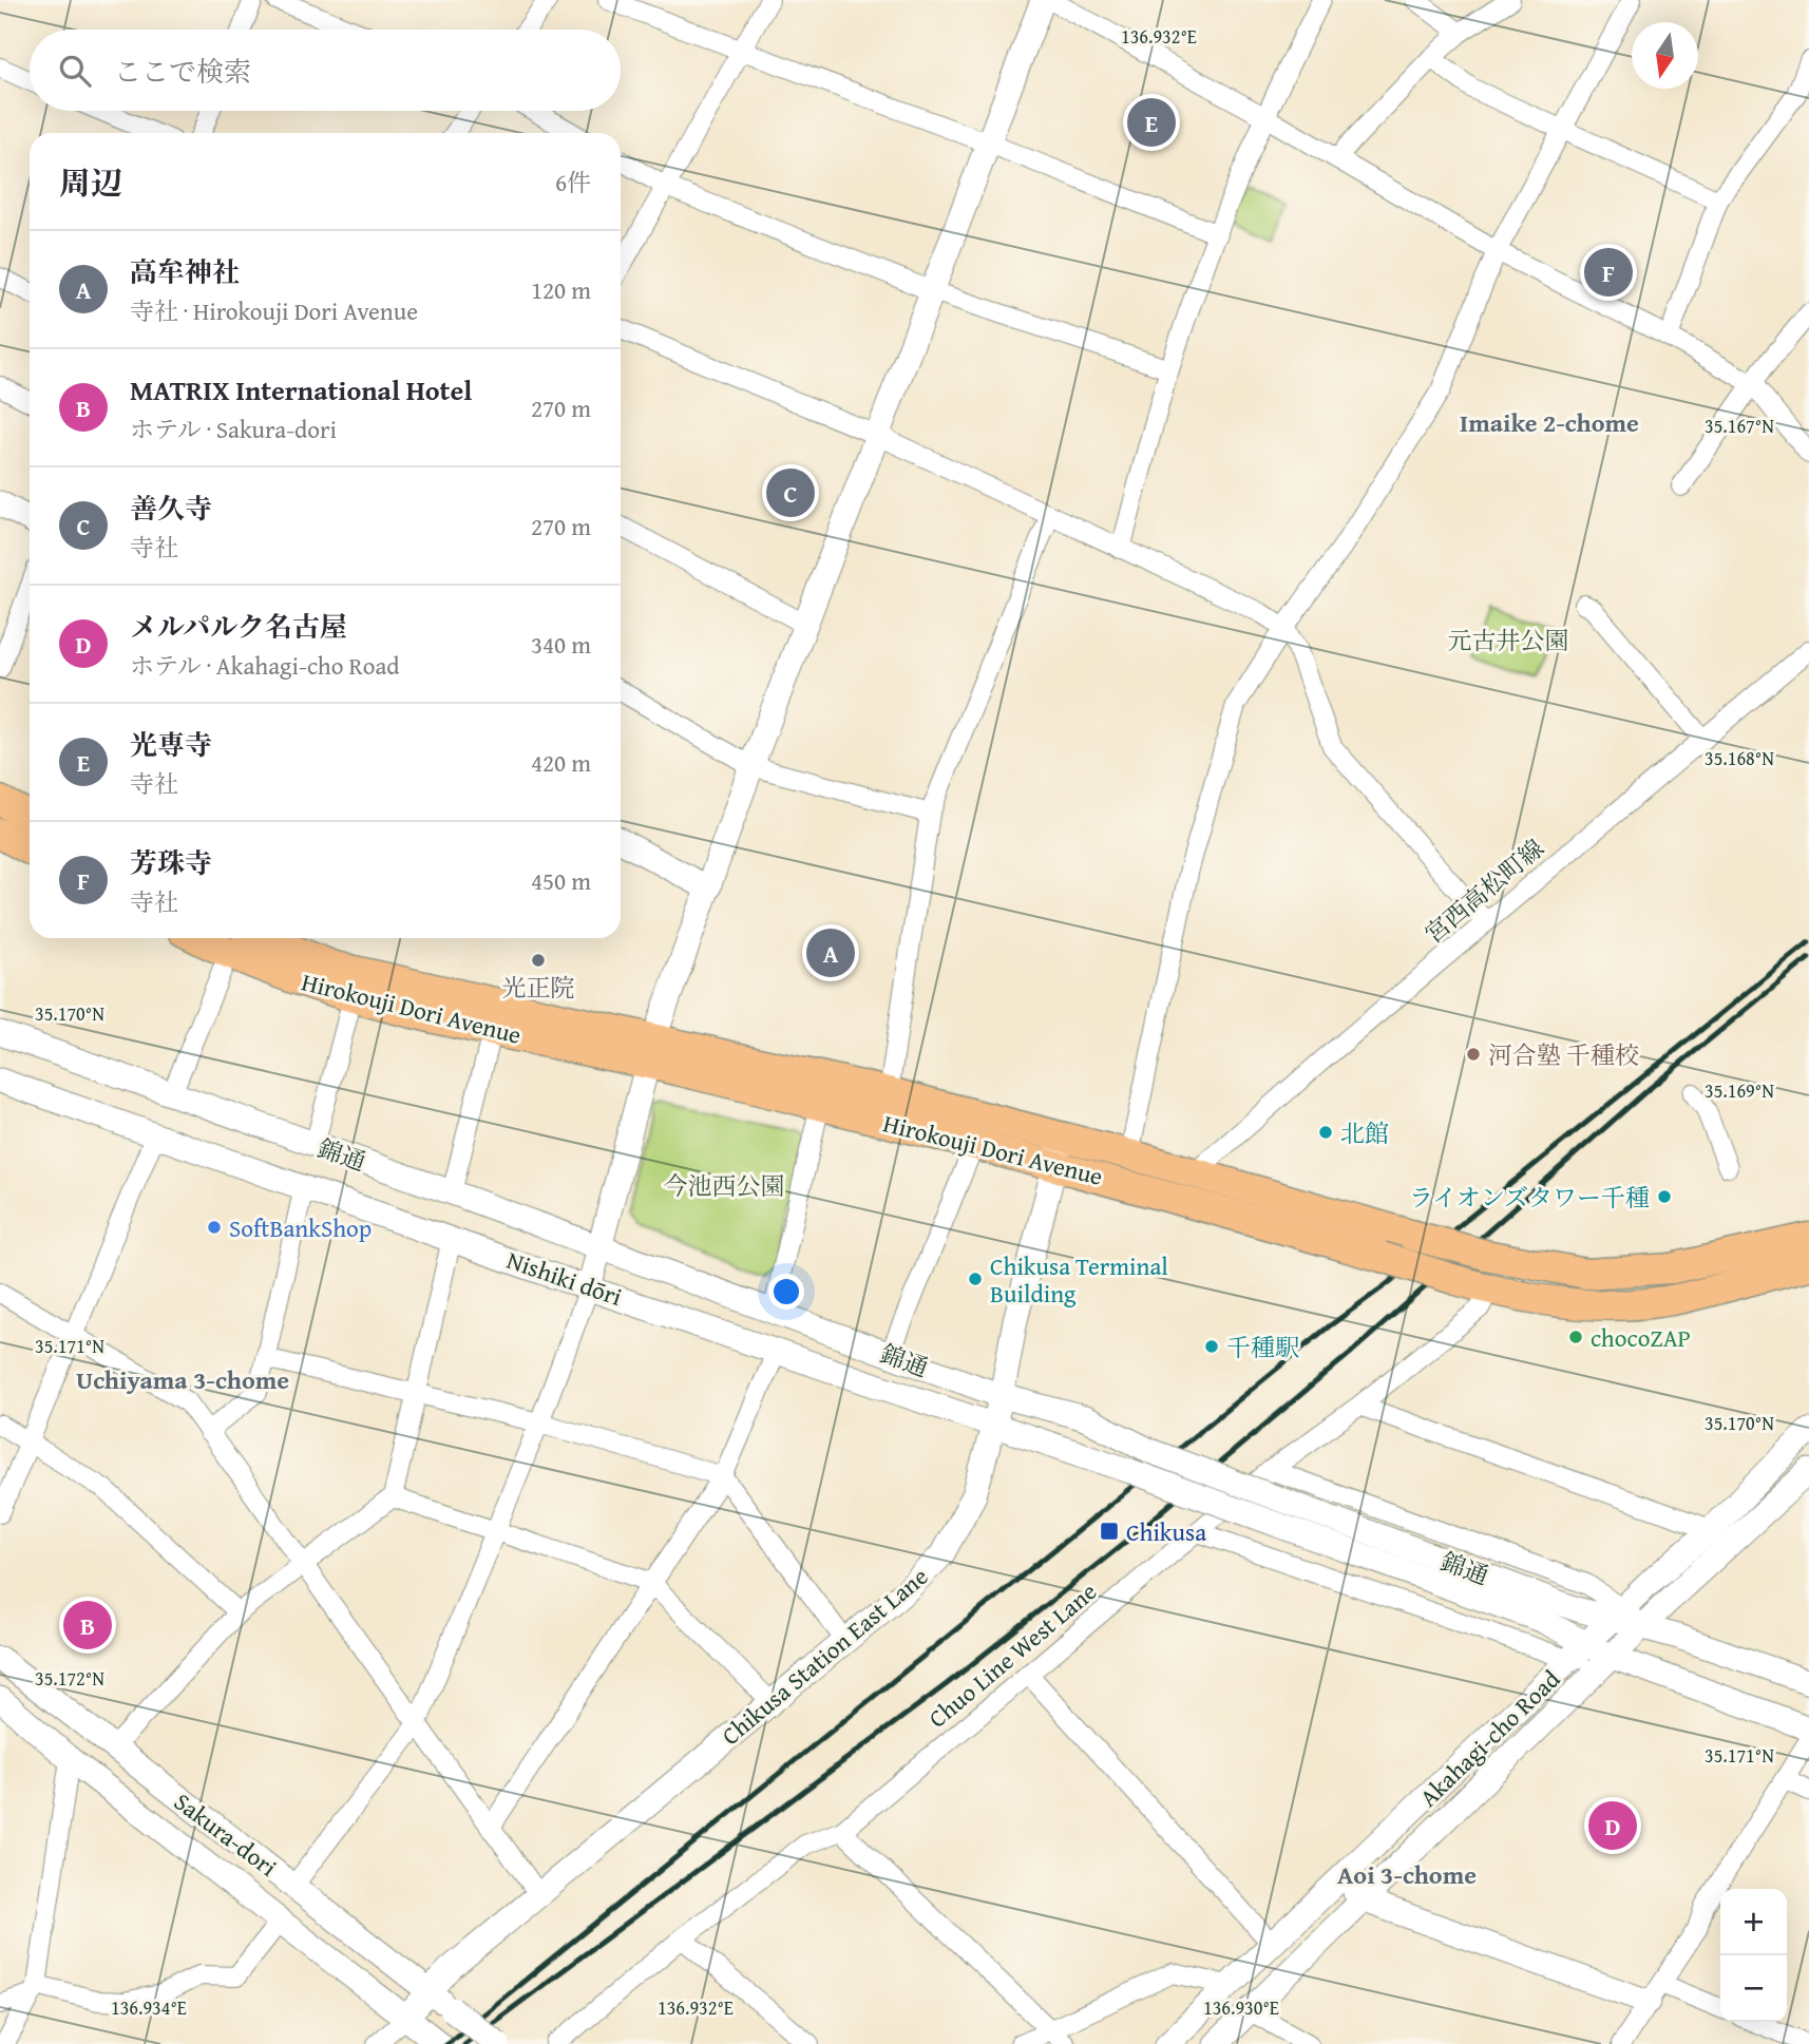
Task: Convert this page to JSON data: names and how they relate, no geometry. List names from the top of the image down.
{
  "streets": {
    "main road": ["Hirokouji Dori Avenue"],
    "street": [
      "宮西高松町線",
      "錦通",
      "Nishiki dōri",
      "Chuo Line West Lane",
      "Chikusa Station East Lane",
      "Akahagi-cho Road",
      "Sakura-dori"
    ]
  },
  "crossings": [
    ["宮西高松町線", "Hirokouji Dori Avenue"],
    ["Hirokouji Dori Avenue", "Chuo Line West Lane"],
    ["Hirokouji Dori Avenue", "Chikusa Station East Lane"],
    ["錦通", "Nishiki dōri"],
    ["錦通", "Chikusa Station East Lane"],
    ["錦通", "Akahagi-cho Road"],
    ["Nishiki dōri", "Chikusa Station East Lane"],
    ["Chikusa Station East Lane", "Sakura-dori"]
  ],
  "districts": ["Imaike 2-chome", "Uchiyama 3-chome", "Aoi 3-chome"],
  "parks": ["元古井公園", "今池西公園"],
  "places": {
    "other": [
      "光正院",
      "河合塾 千種校",
      "北館",
      "ライオンズタワー千種",
      "SoftBankShop",
      "Chikusa Terminal Building",
      "chocoZAP",
      "千種駅"
    ],
    "transit": ["Chikusa"]
  },
  "north": "bottom",
  "page": {
    "search": "ここで検索",
    "pins": [
      "E",
      "F",
      "C",
      "A",
      "B",
      "D"
    ],
    "heading": ["周辺", "6件"],
    "list": [
      {
        "mark": "A",
        "name": "高牟神社",
        "note": "寺社 · Hirokouji Dori Avenue",
        "value": "120 m"
      },
      {
        "mark": "B",
        "name": "MATRIX International Hotel",
        "note": "ホテル · Sakura-dori",
        "value": "270 m"
      },
      {
        "mark": "C",
        "name": "善久寺",
        "note": "寺社",
        "value": "270 m"
      },
      {
        "mark": "D",
        "name": "メルパルク名古屋",
        "note": "ホテル · Akahagi-cho Road",
        "value": "340 m"
      },
      {
        "mark": "E",
        "name": "光専寺",
        "note": "寺社",
        "value": "420 m"
      },
      {
        "mark": "F",
        "name": "芳珠寺",
        "note": "寺社",
        "value": "450 m"
      }
    ],
    "map_buttons": ["+", "−"]
  },
  "coordinates": [
    "136.932°E",
    "35.167°N",
    "35.168°N",
    "35.170°N",
    "35.169°N",
    "35.171°N",
    "35.172°N",
    "136.934°E",
    "136.930°E"
  ]
}
